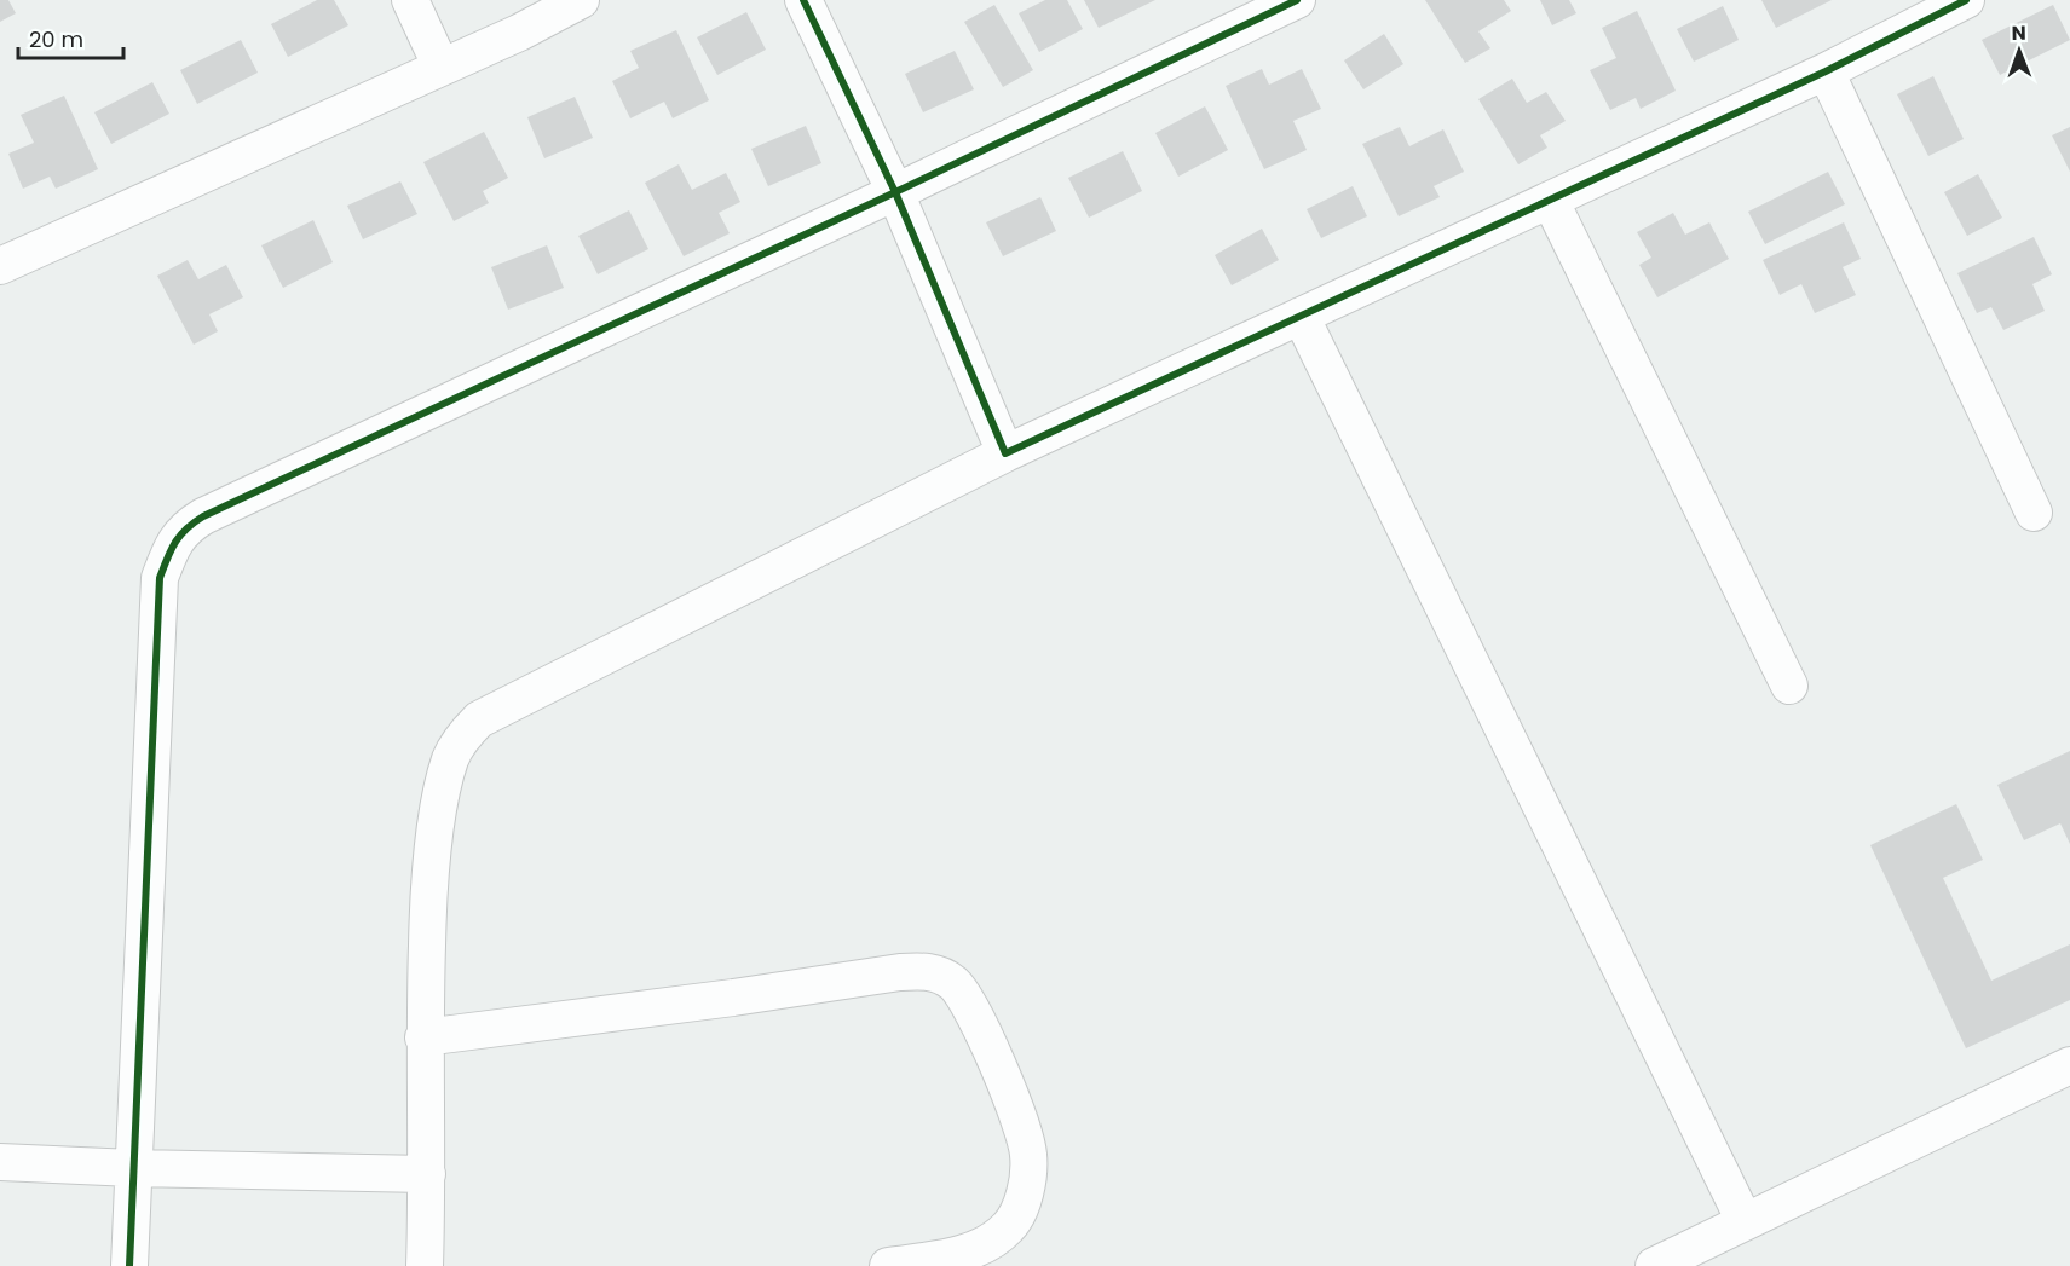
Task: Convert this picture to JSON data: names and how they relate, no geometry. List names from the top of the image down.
{
  "scale_bar": "20 m",
  "north": "top"
}
